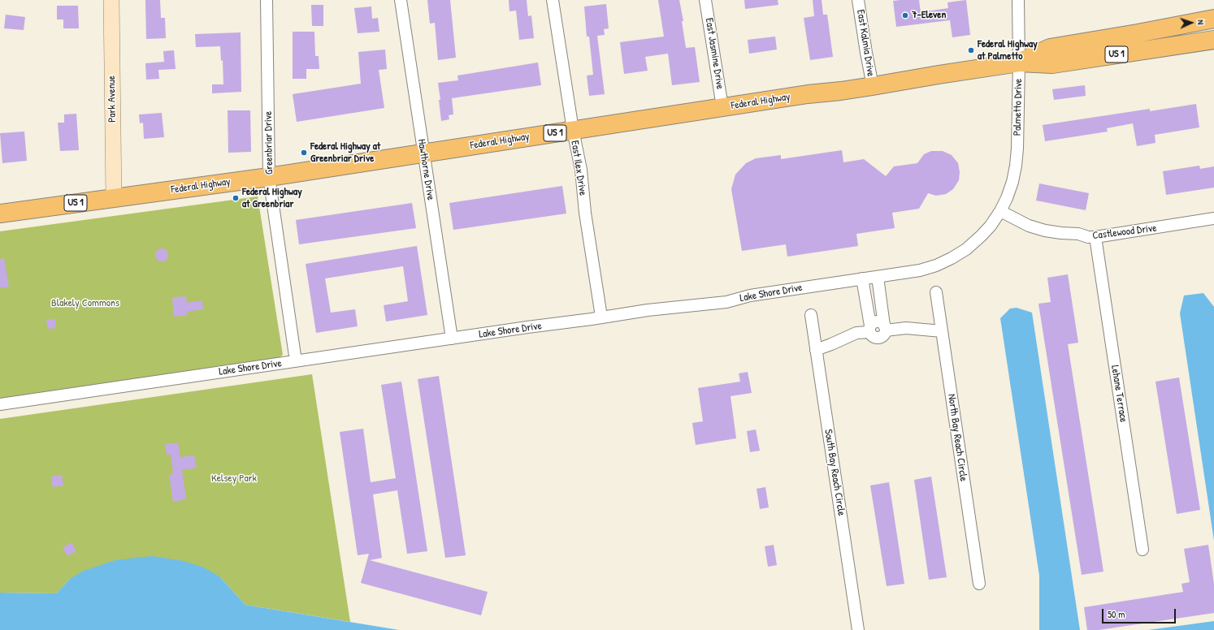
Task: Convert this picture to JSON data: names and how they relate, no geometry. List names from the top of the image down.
{
  "streets": {
    "main road": ["US 1", "Federal Highway"],
    "street": [
      "East Kalmia Drive",
      "East Jasmine Drive",
      "Park Avenue",
      "Palmetto Drive",
      "Greenbriar Drive",
      "East Ilex Drive",
      "Hawthorne Drive",
      "Castlewood Drive",
      "Lake Shore Drive",
      "Lehane Terrace",
      "North Bay Reach Circle",
      "South Bay Reach Circle"
    ]
  },
  "crossings": [
    ["East Kalmia Drive", "Federal Highway"],
    ["East Jasmine Drive", "Federal Highway"],
    ["Park Avenue", "Federal Highway"],
    ["Federal Highway", "Palmetto Drive"],
    ["Federal Highway", "Greenbriar Drive"],
    ["Federal Highway", "East Ilex Drive"],
    ["Federal Highway", "Hawthorne Drive"],
    ["Palmetto Drive", "Castlewood Drive"],
    ["Palmetto Drive", "Lake Shore Drive"],
    ["Greenbriar Drive", "Lake Shore Drive"],
    ["East Ilex Drive", "Lake Shore Drive"],
    ["Hawthorne Drive", "Lake Shore Drive"],
    ["Castlewood Drive", "Lake Shore Drive"],
    ["Castlewood Drive", "Lehane Terrace"]
  ],
  "parks": ["Blakely Commons", "Kelsey Park"],
  "places": [
    "7-Eleven",
    "Federal Highway at Palmetto",
    "Federal Highway at Greenbriar Drive",
    "Federal Highway at Greenbriar"
  ],
  "scale_bar": "50 m",
  "north": "right"
}
